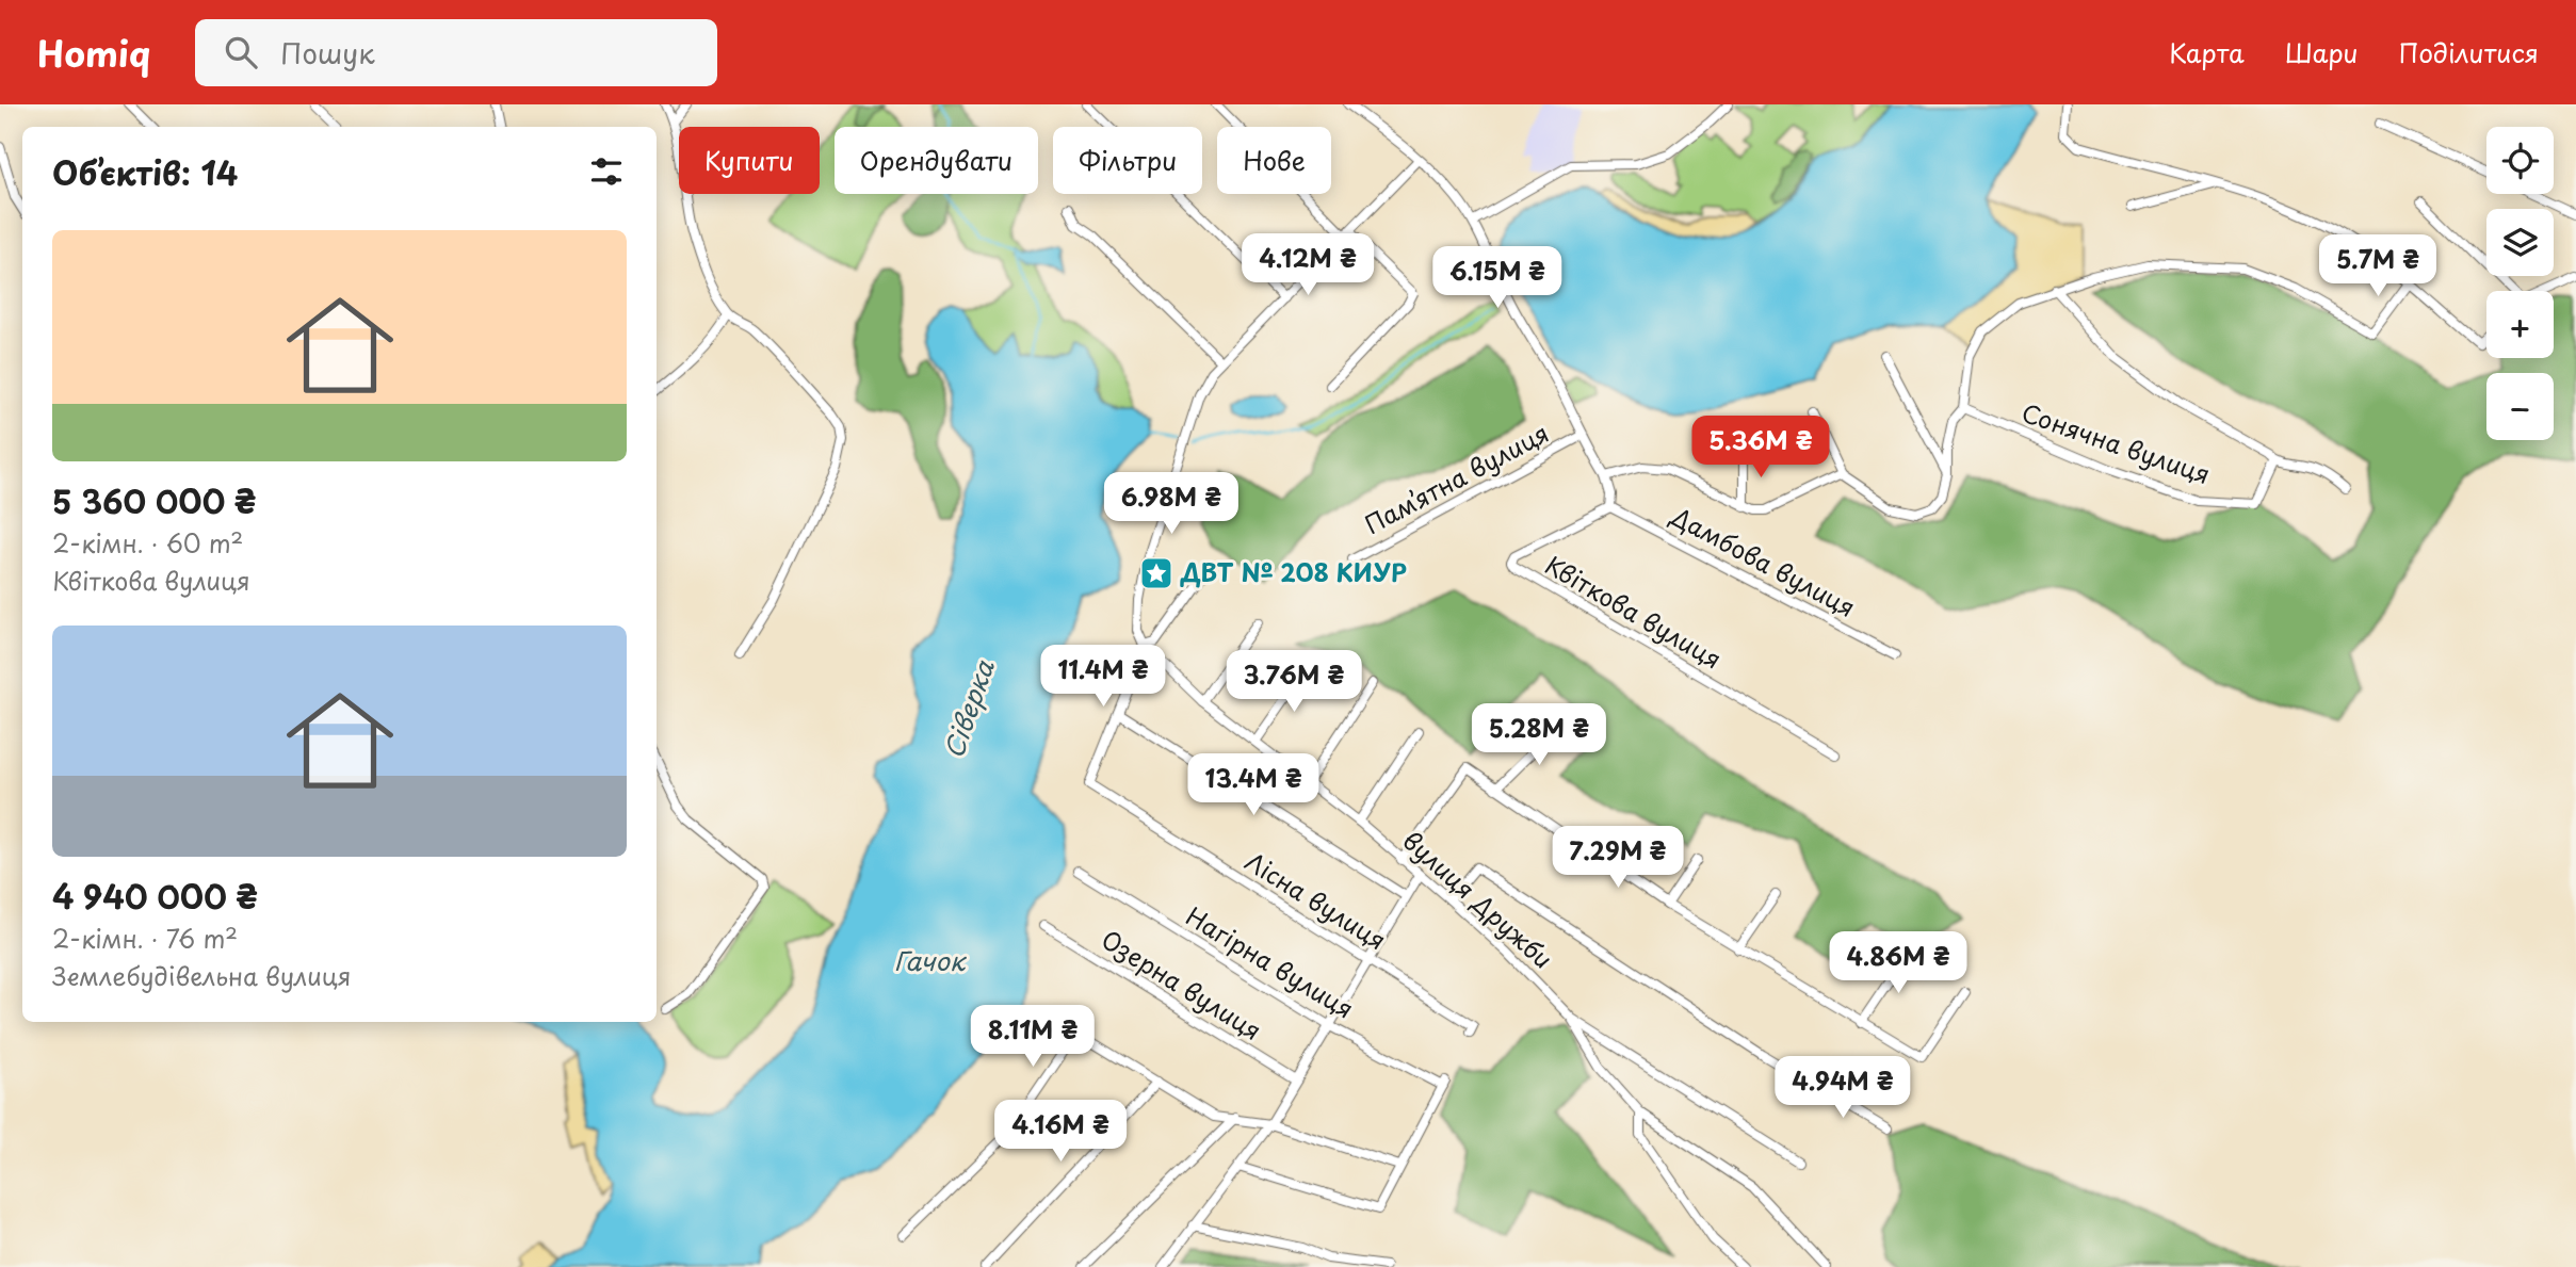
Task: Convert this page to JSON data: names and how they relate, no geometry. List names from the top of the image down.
{
  "streets": {
    "street": [
      "Сонячна вулиця",
      "Памʼятна вулиця",
      "Дамбова вулиця",
      "Квіткова вулиця",
      "вулиця Дружби",
      "Лісна вулиця",
      "Нагірна вулиця",
      "Озерна вулиця"
    ]
  },
  "crossings": [
    ["Дамбова вулиця", "Квіткова вулиця"]
  ],
  "water": ["Сіверка", "Гачок"],
  "places": {
    "place": ["ДВТ № 208 КИУР"]
  },
  "page": {
    "header": "Homiq",
    "search": "Пошук",
    "nav": ["Карта", "Шари", "Поділитися"],
    "map_buttons": ["+", "−"],
    "chip": [
      "Купити",
      "Орендувати",
      "Фільтри",
      "Нове"
    ],
    "heading": "Об’єктів: 14",
    "list": [
      {
        "name": "5 360 000 ₴",
        "note": "2-кімн. · 60 m² · Квіткова вулиця"
      },
      {
        "name": "4 940 000 ₴",
        "note": "2-кімн. · 76 m² · Землебудівельна вулиця"
      }
    ],
    "price": [
      "4.12M ₴",
      "5.7M ₴",
      "6.15M ₴",
      "5.36M ₴",
      "6.98M ₴",
      "11.4M ₴",
      "3.76M ₴",
      "5.28M ₴",
      "13.4M ₴",
      "7.29M ₴",
      "4.86M ₴",
      "8.11M ₴",
      "4.94M ₴",
      "4.16M ₴"
    ]
  }
}
